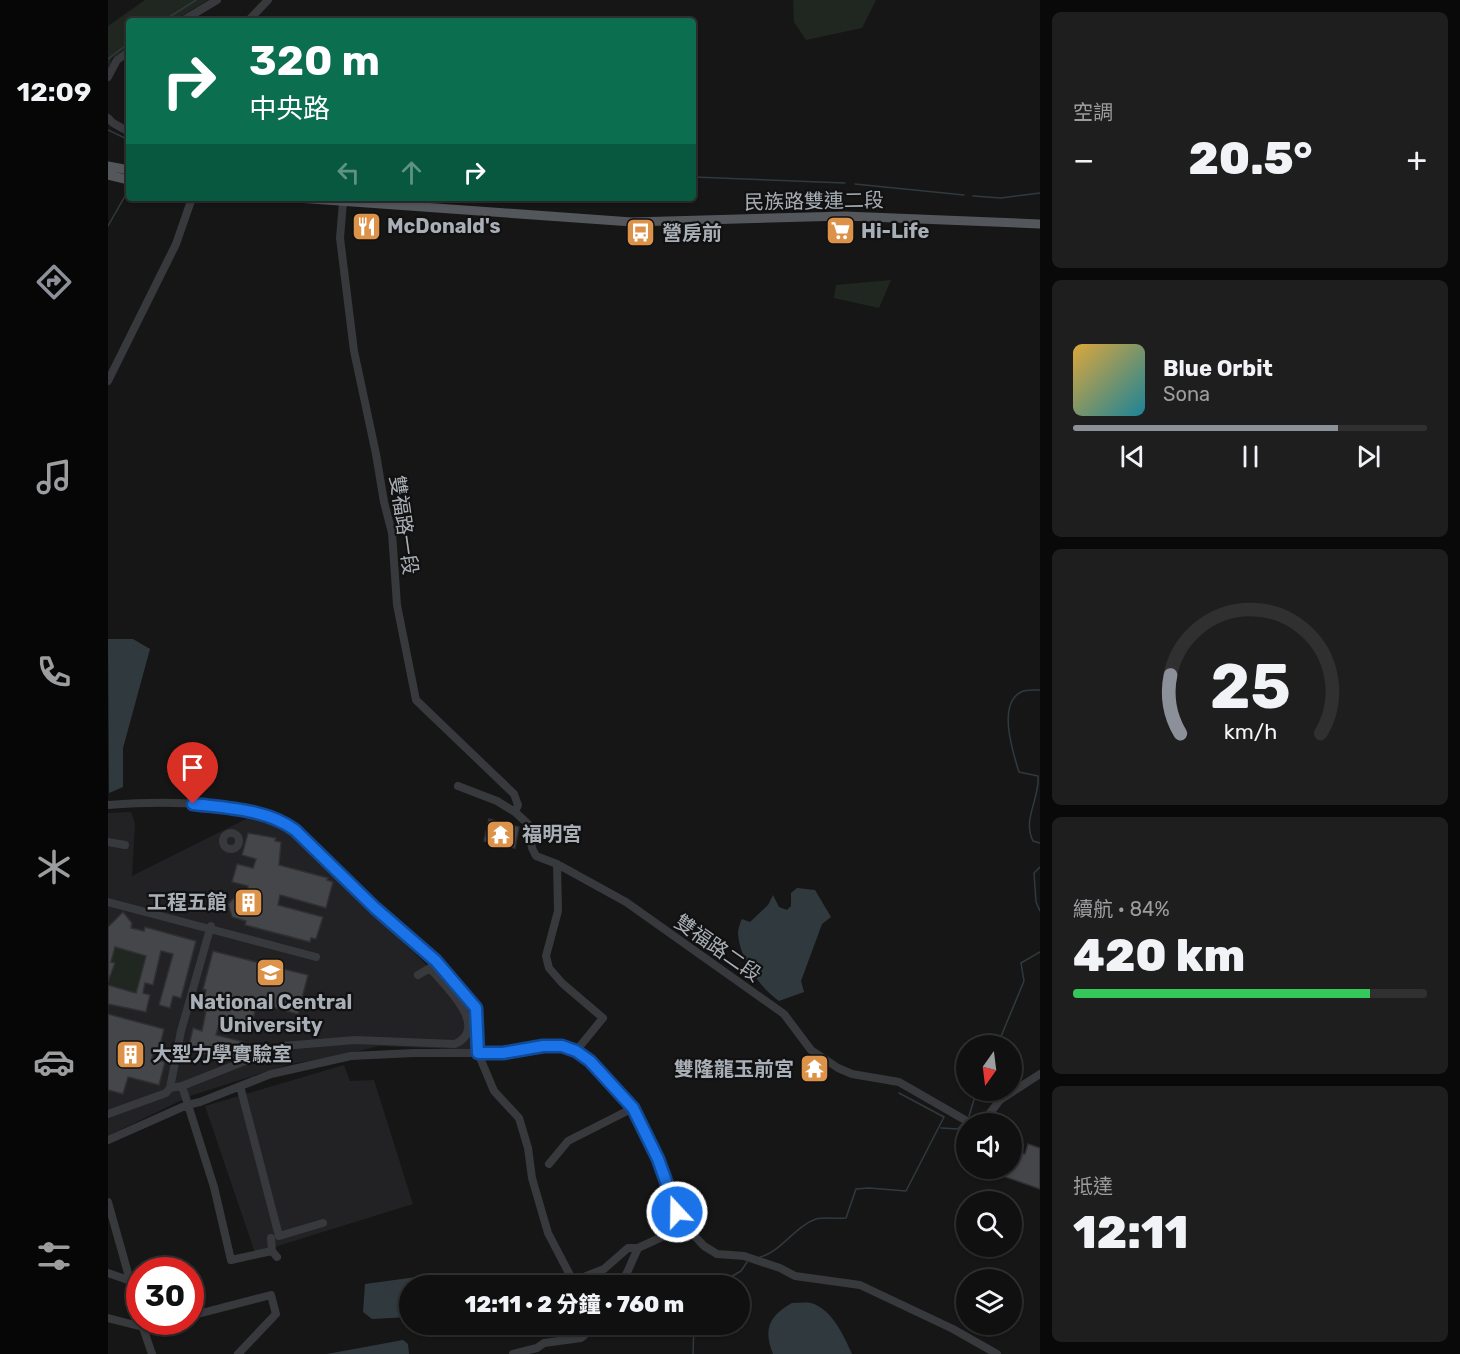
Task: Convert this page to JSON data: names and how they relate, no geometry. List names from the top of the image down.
{
  "streets": {
    "main road": ["民族路雙連二段"],
    "street": ["雙福路一段", "雙福路二段"]
  },
  "crossings": [
    ["民族路雙連二段", "雙福路一段"],
    ["雙福路一段", "雙福路二段"]
  ],
  "places": {
    "restaurant": ["McDonald's"],
    "supermarket": ["Hi-Life"],
    "bus stop": ["營房前"],
    "temple": ["福明宮", "雙隆龍玉前宮"],
    "building": ["工程五館", "大型力學實驗室"],
    "school or university": ["National Central University"]
  },
  "north": "bottom",
  "page": {
    "tabs": "12:09",
    "tile": [
      "空調",
      ["續航 · 84%", "420 km"],
      ["抵達", "12:11"]
    ],
    "turn": ["320 m", "中央路"],
    "heat": ["−", "20.5°", "+"],
    "song": ["Blue Orbit", "Sona"],
    "limit": "30",
    "trip": "12:11 · 2 分鐘 · 760 m",
    "gauge": ["25", "km/h"]
  }
}
